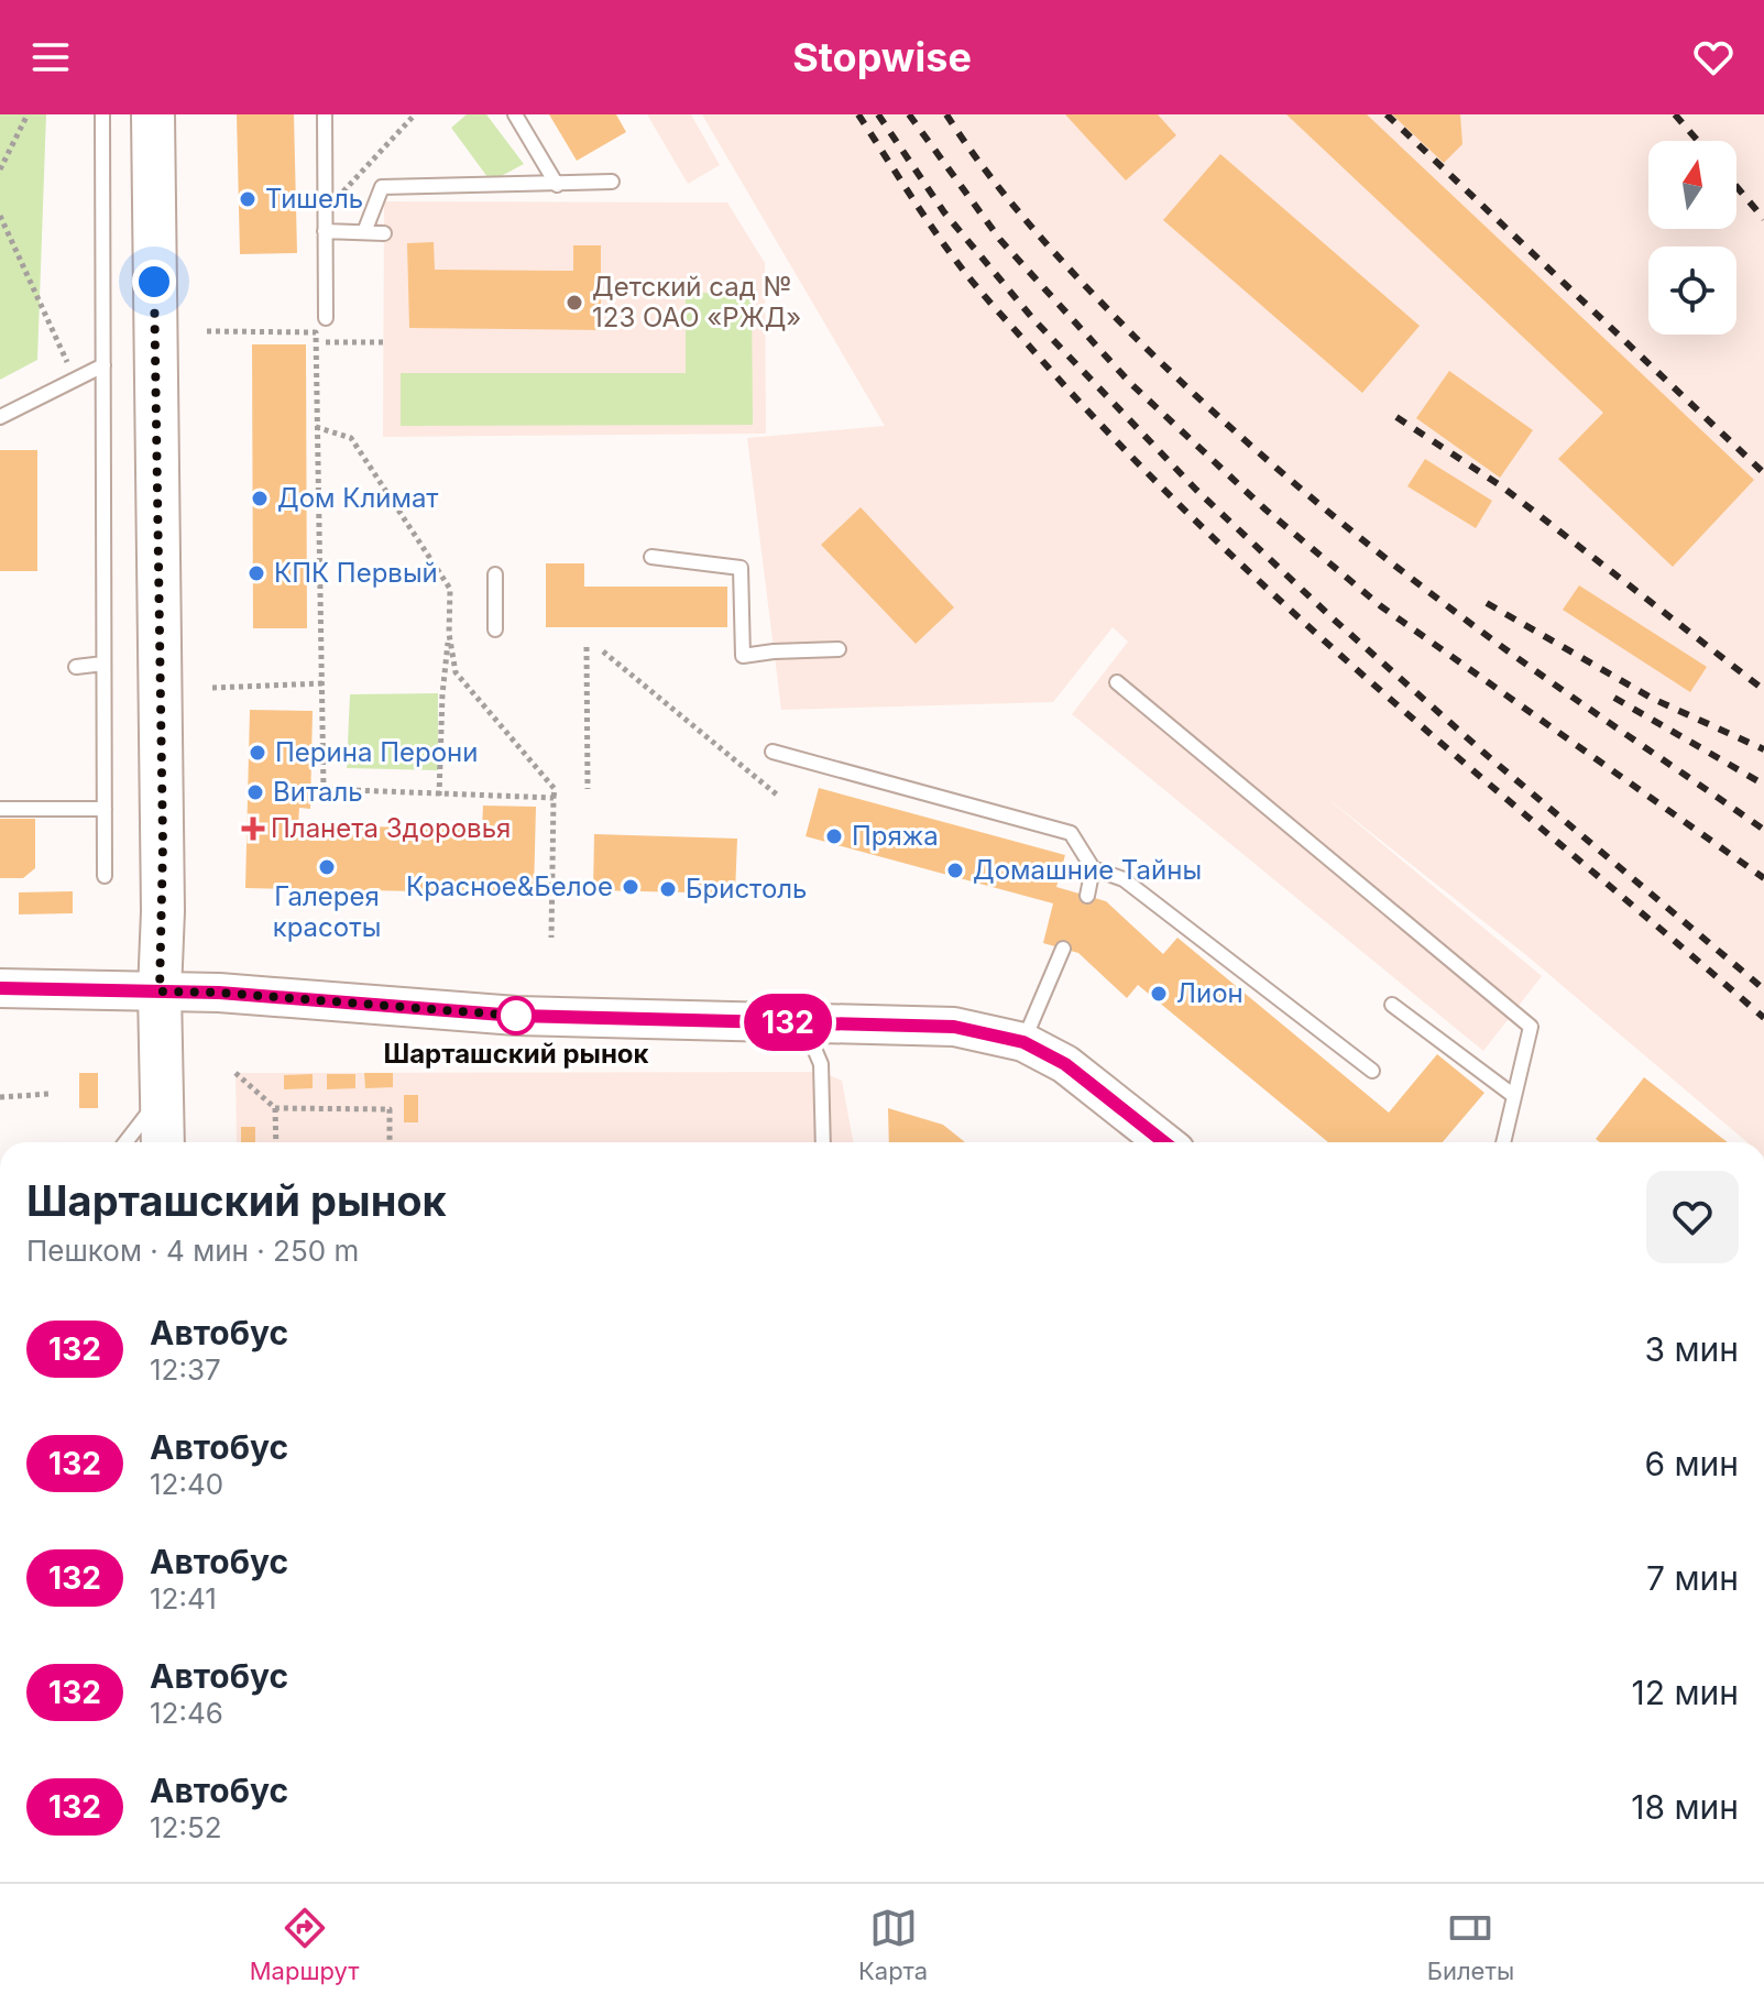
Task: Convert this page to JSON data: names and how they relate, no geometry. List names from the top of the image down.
{
  "places": {
    "other": [
      "Тишель",
      "Детский сад № 123 ОАО «РЖД»",
      "Дом Климат",
      "КПК Первый",
      "Перина Перони",
      "Виталь",
      "Пряжа",
      "Галерея красоты",
      "Домашние Тайны",
      "Красное&Белое",
      "Бристоль",
      "Лион",
      "Шарташский рынок"
    ],
    "health": ["Планета Здоровья"]
  },
  "lines": ["bus line 132"],
  "north": "top",
  "page": {
    "header": "Stopwise",
    "on_map": "132",
    "heading": ["Шарташский рынок", "Пешком · 4 мин · 250 m"],
    "list": [
      {
        "mark": "132",
        "name": "Автобус",
        "note": "12:37",
        "value": "3 мин"
      },
      {
        "mark": "132",
        "name": "Автобус",
        "note": "12:40",
        "value": "6 мин"
      },
      {
        "mark": "132",
        "name": "Автобус",
        "note": "12:41",
        "value": "7 мин"
      },
      {
        "mark": "132",
        "name": "Автобус",
        "note": "12:46",
        "value": "12 мин"
      },
      {
        "mark": "132",
        "name": "Автобус",
        "note": "12:52",
        "value": "18 мин"
      }
    ],
    "tabs": ["Маршрут", "Карта", "Билеты"]
  }
}
